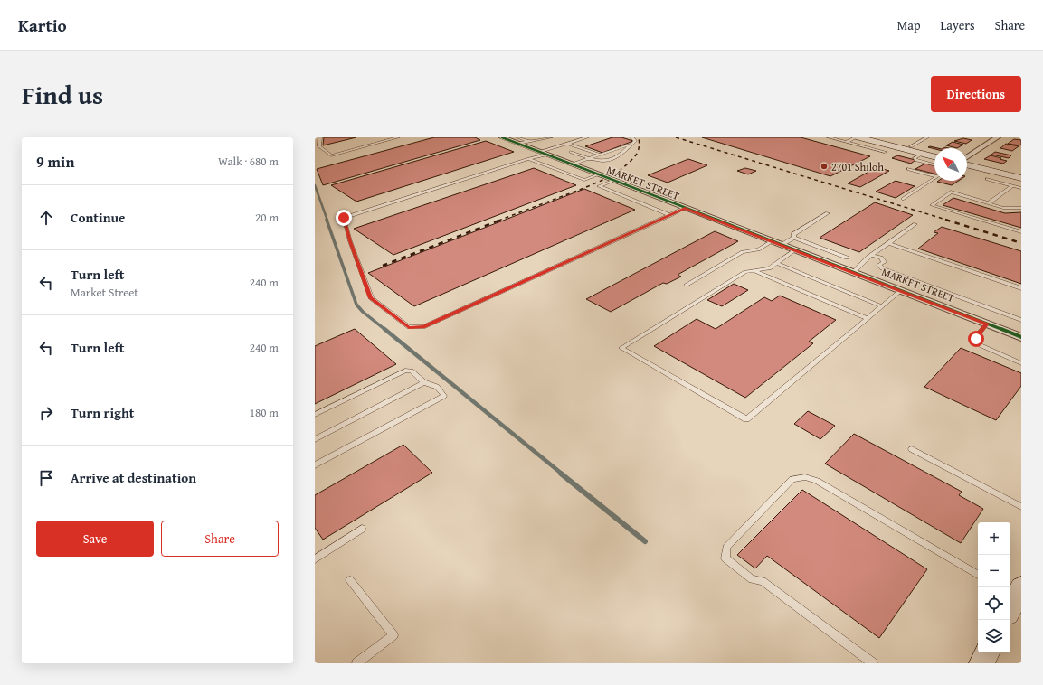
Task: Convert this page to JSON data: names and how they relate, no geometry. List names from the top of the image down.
{
  "streets": {
    "street": ["MARKET STREET"]
  },
  "places": ["2701 Shiloh"],
  "north": "top left",
  "page": {
    "header": "Kartio",
    "nav": ["Map", "Layers", "Share"],
    "title": "Find us",
    "buttons": [
      "Directions",
      ["Save", "Share"]
    ],
    "heading": ["9 min", "Walk · 680 m"],
    "list": [
      ["Continue", "20 m"],
      ["Turn left", "Market Street", "240 m"],
      ["Turn left", "240 m"],
      ["Turn right", "180 m"],
      "Arrive at destination"
    ],
    "map_buttons": ["+", "−"]
  }
}
